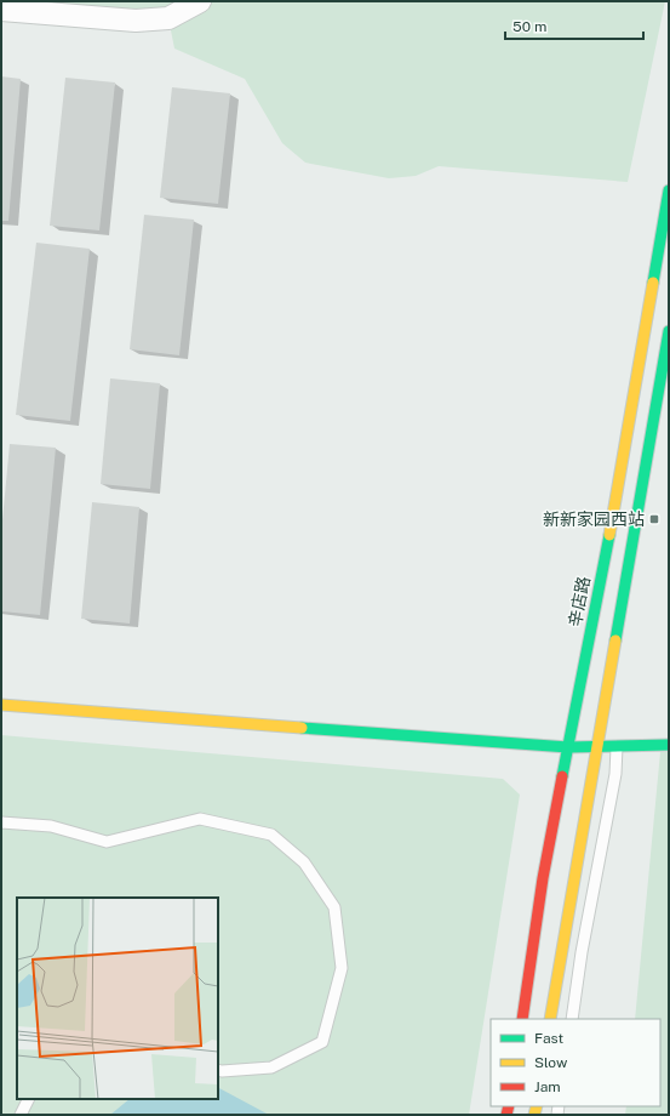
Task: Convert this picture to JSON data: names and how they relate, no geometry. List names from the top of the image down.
{
  "streets": {
    "main road": ["辛店路"]
  },
  "places": {
    "transit": ["新新家园西站"]
  },
  "legend": ["Fast", "Slow", "Jam"],
  "scale_bar": "50 m"
}
